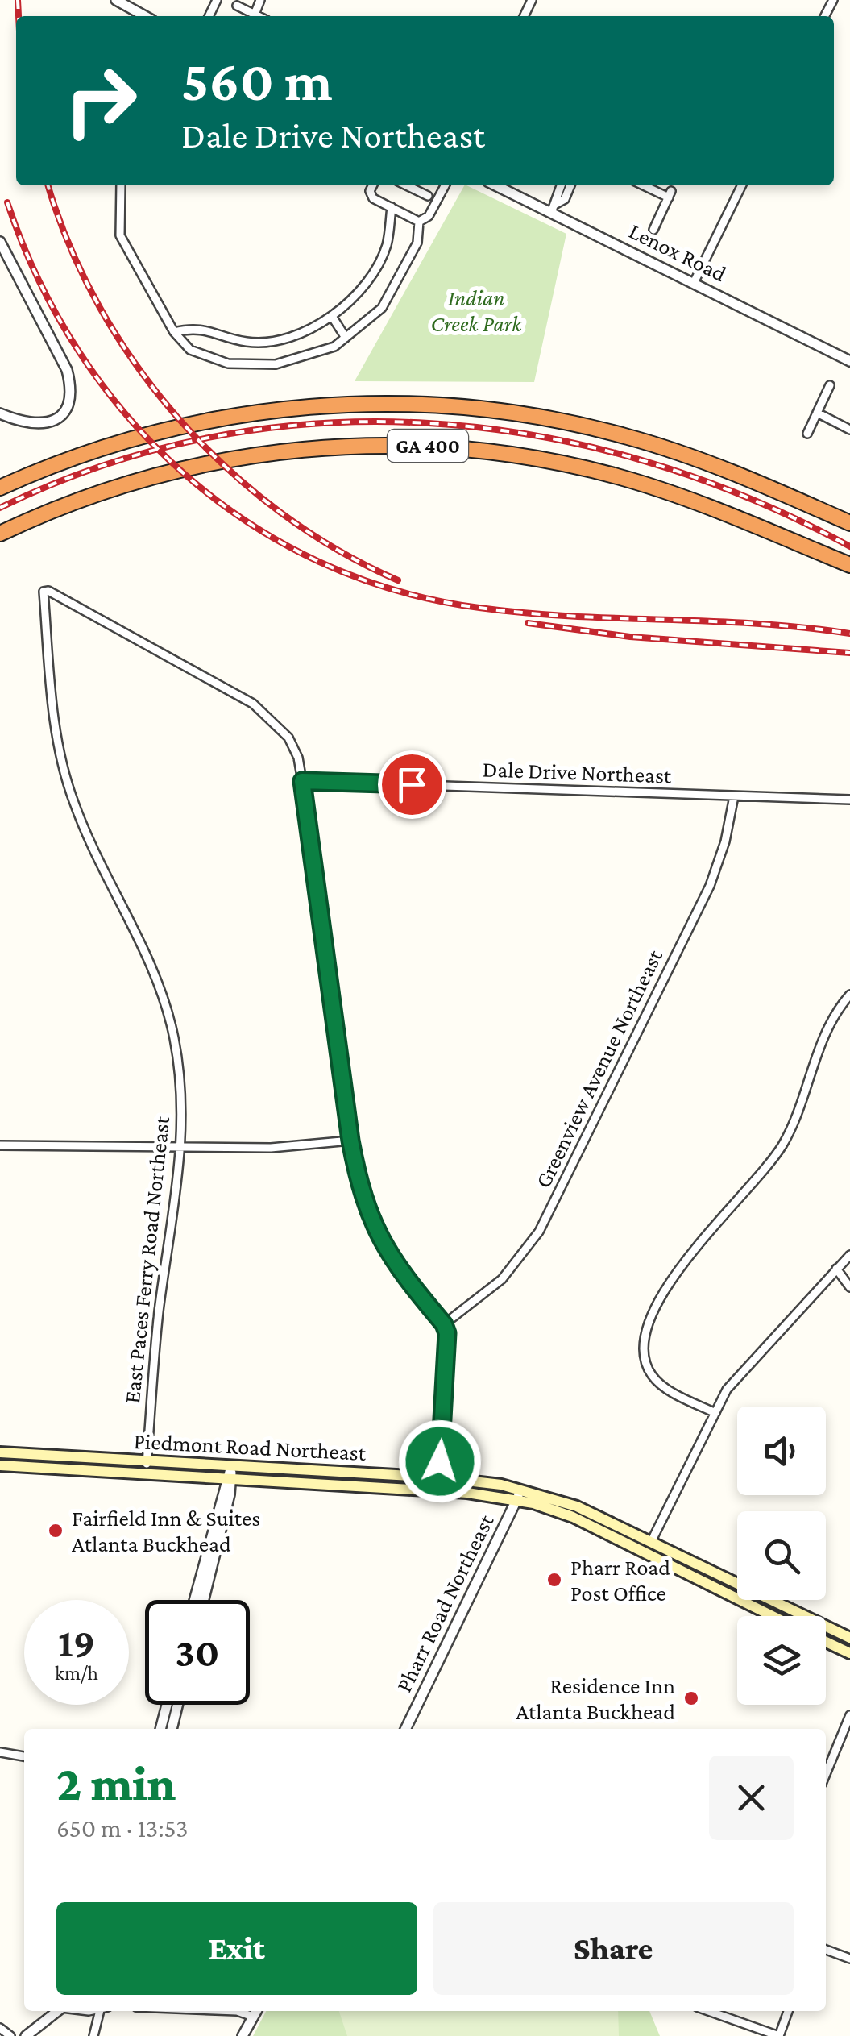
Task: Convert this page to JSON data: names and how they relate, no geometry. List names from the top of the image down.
{
  "streets": {
    "highway": ["GA 400"],
    "main road": ["Piedmont Road Northeast"],
    "street": [
      "Lenox Road",
      "Dale Drive Northeast",
      "Greenview Avenue Northeast",
      "East Paces Ferry Road Northeast",
      "Pharr Road Northeast"
    ]
  },
  "crossings": [
    ["Dale Drive Northeast", "Greenview Avenue Northeast"],
    ["Dale Drive Northeast", "East Paces Ferry Road Northeast"],
    ["East Paces Ferry Road Northeast", "Piedmont Road Northeast"],
    ["Piedmont Road Northeast", "Pharr Road Northeast"]
  ],
  "parks": ["Indian Creek Park"],
  "places": ["Fairfield Inn & Suites Atlanta Buckhead", "Pharr Road Post Office", "Residence Inn Atlanta Buckhead"],
  "page": {
    "turn": ["560 m", "Dale Drive Northeast"],
    "speed": "19 km/h",
    "limit": "30",
    "heading": ["2 min", "650 m · 13:53"],
    "buttons": ["Exit", "Share"]
  }
}
